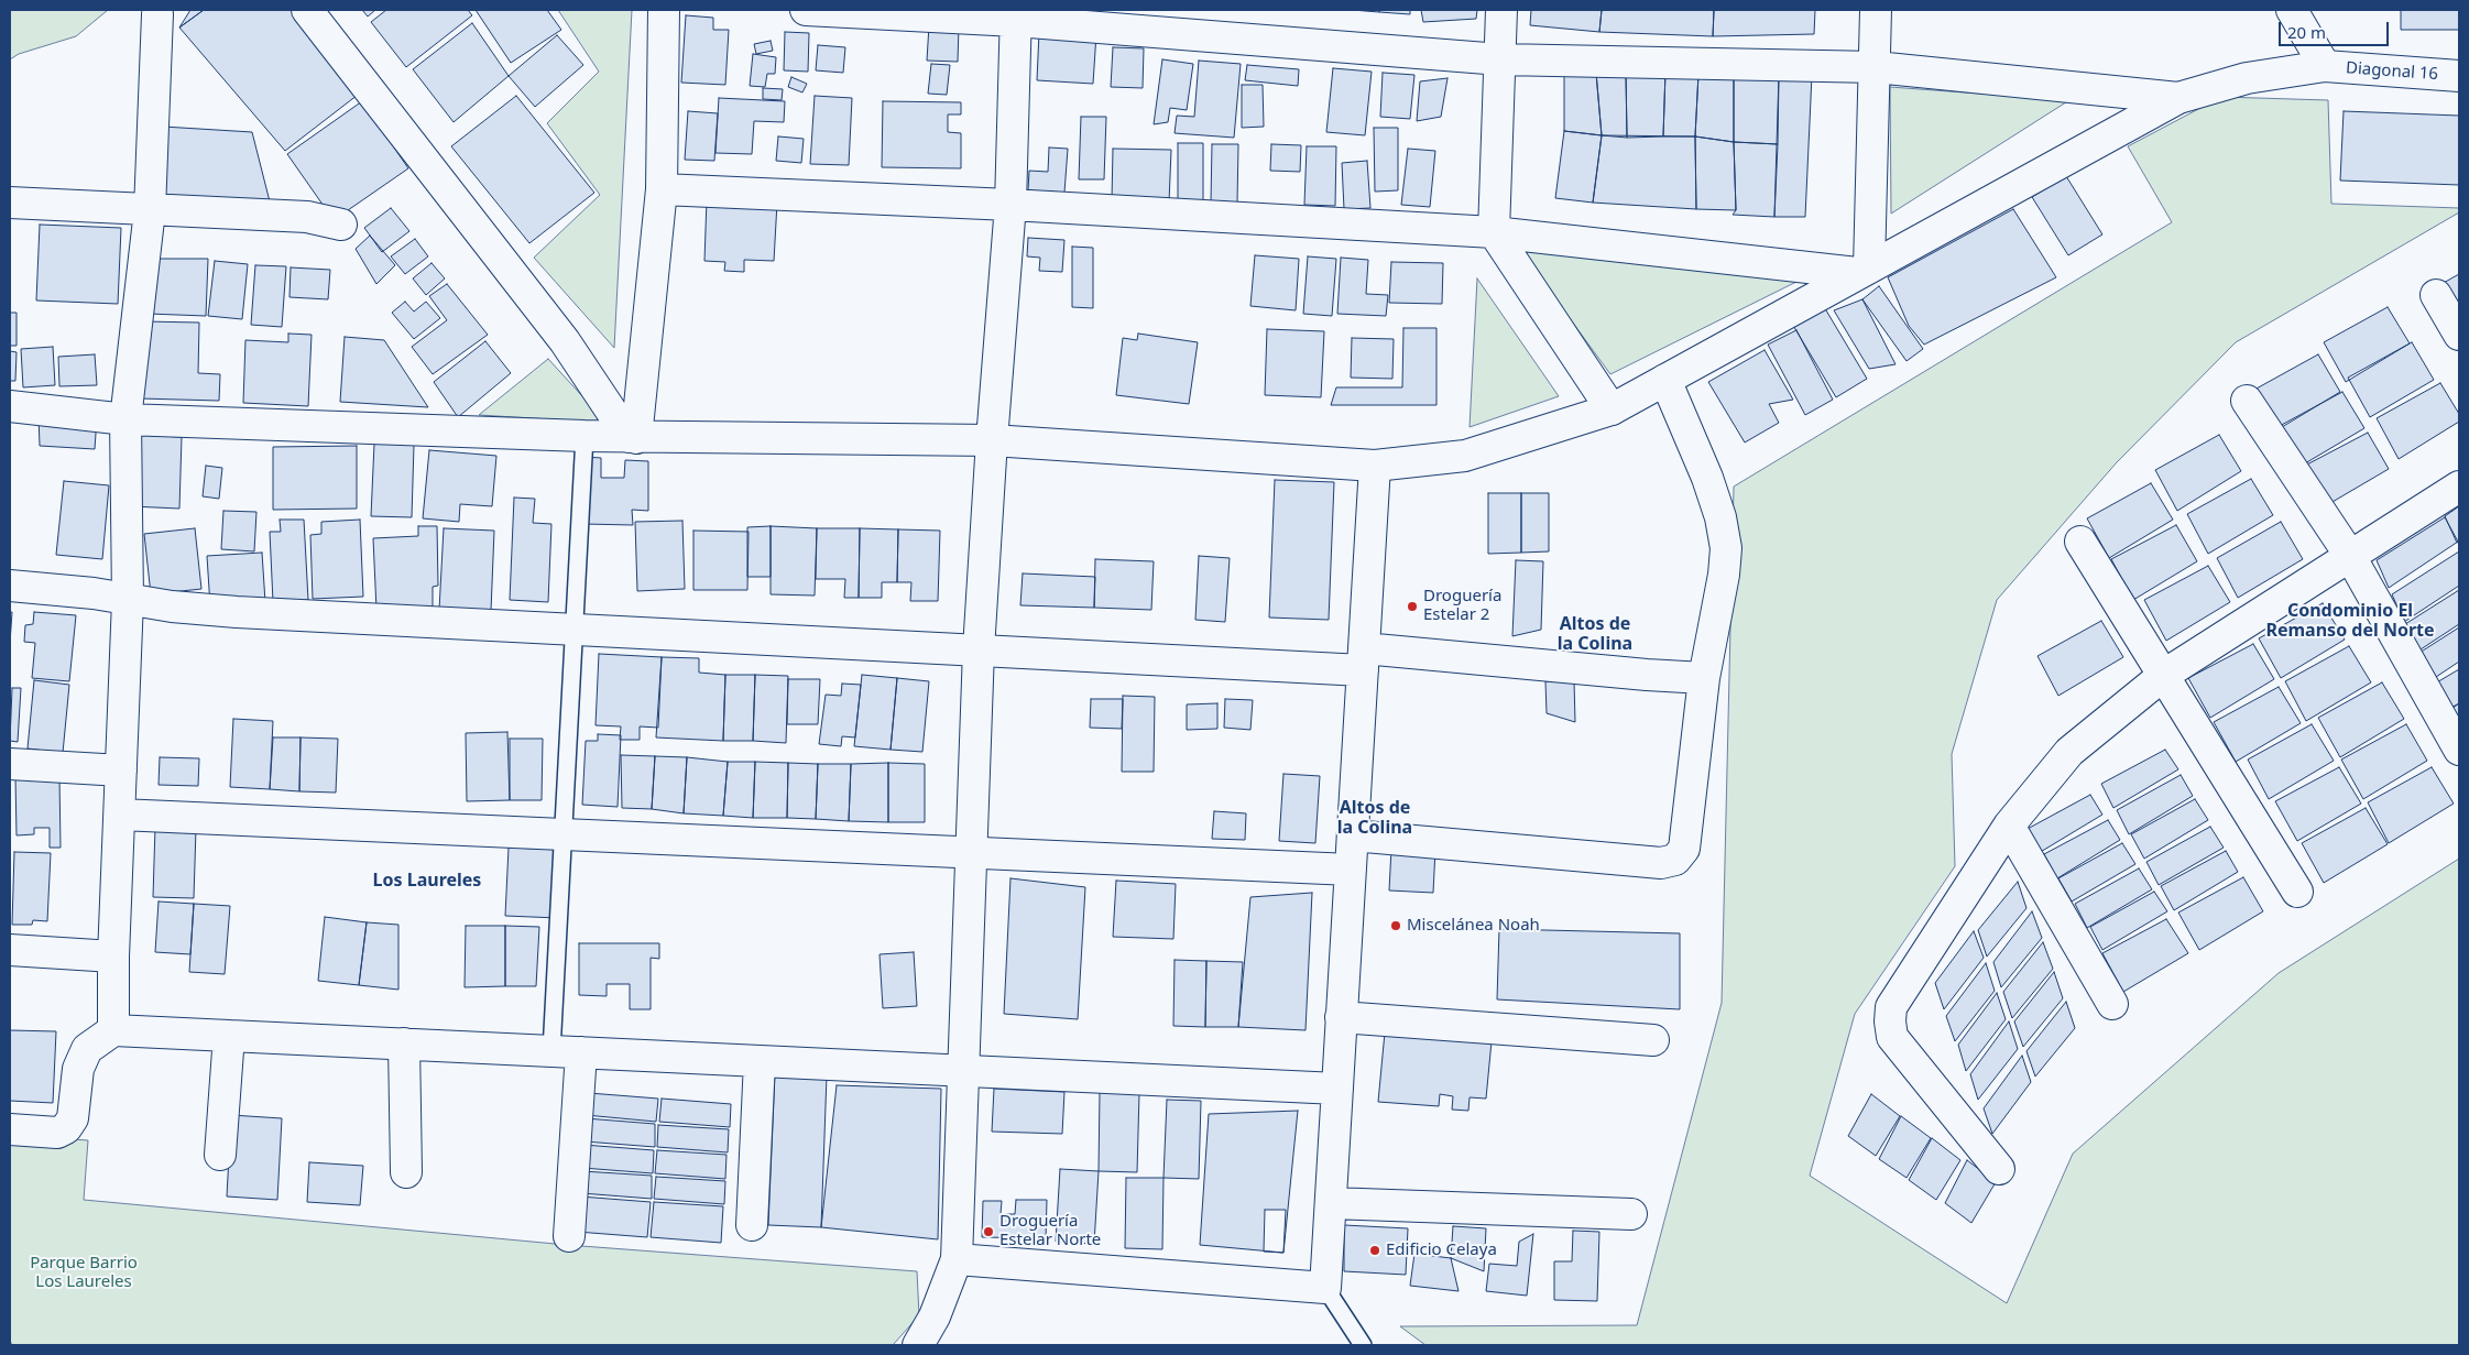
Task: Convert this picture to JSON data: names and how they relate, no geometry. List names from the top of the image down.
{
  "streets": {
    "street": ["Diagonal 16"]
  },
  "districts": [
    "Condominio El Remanso del Norte",
    "Altos de la Colina",
    "Altos de la Colina",
    "Los Laureles"
  ],
  "parks": ["Parque Barrio Los Laureles"],
  "places": [
    "Droguería Estelar 2",
    "Miscelánea Noah",
    "Droguería Estelar Norte",
    "Edificio Celaya"
  ],
  "scale_bar": "20 m"
}
